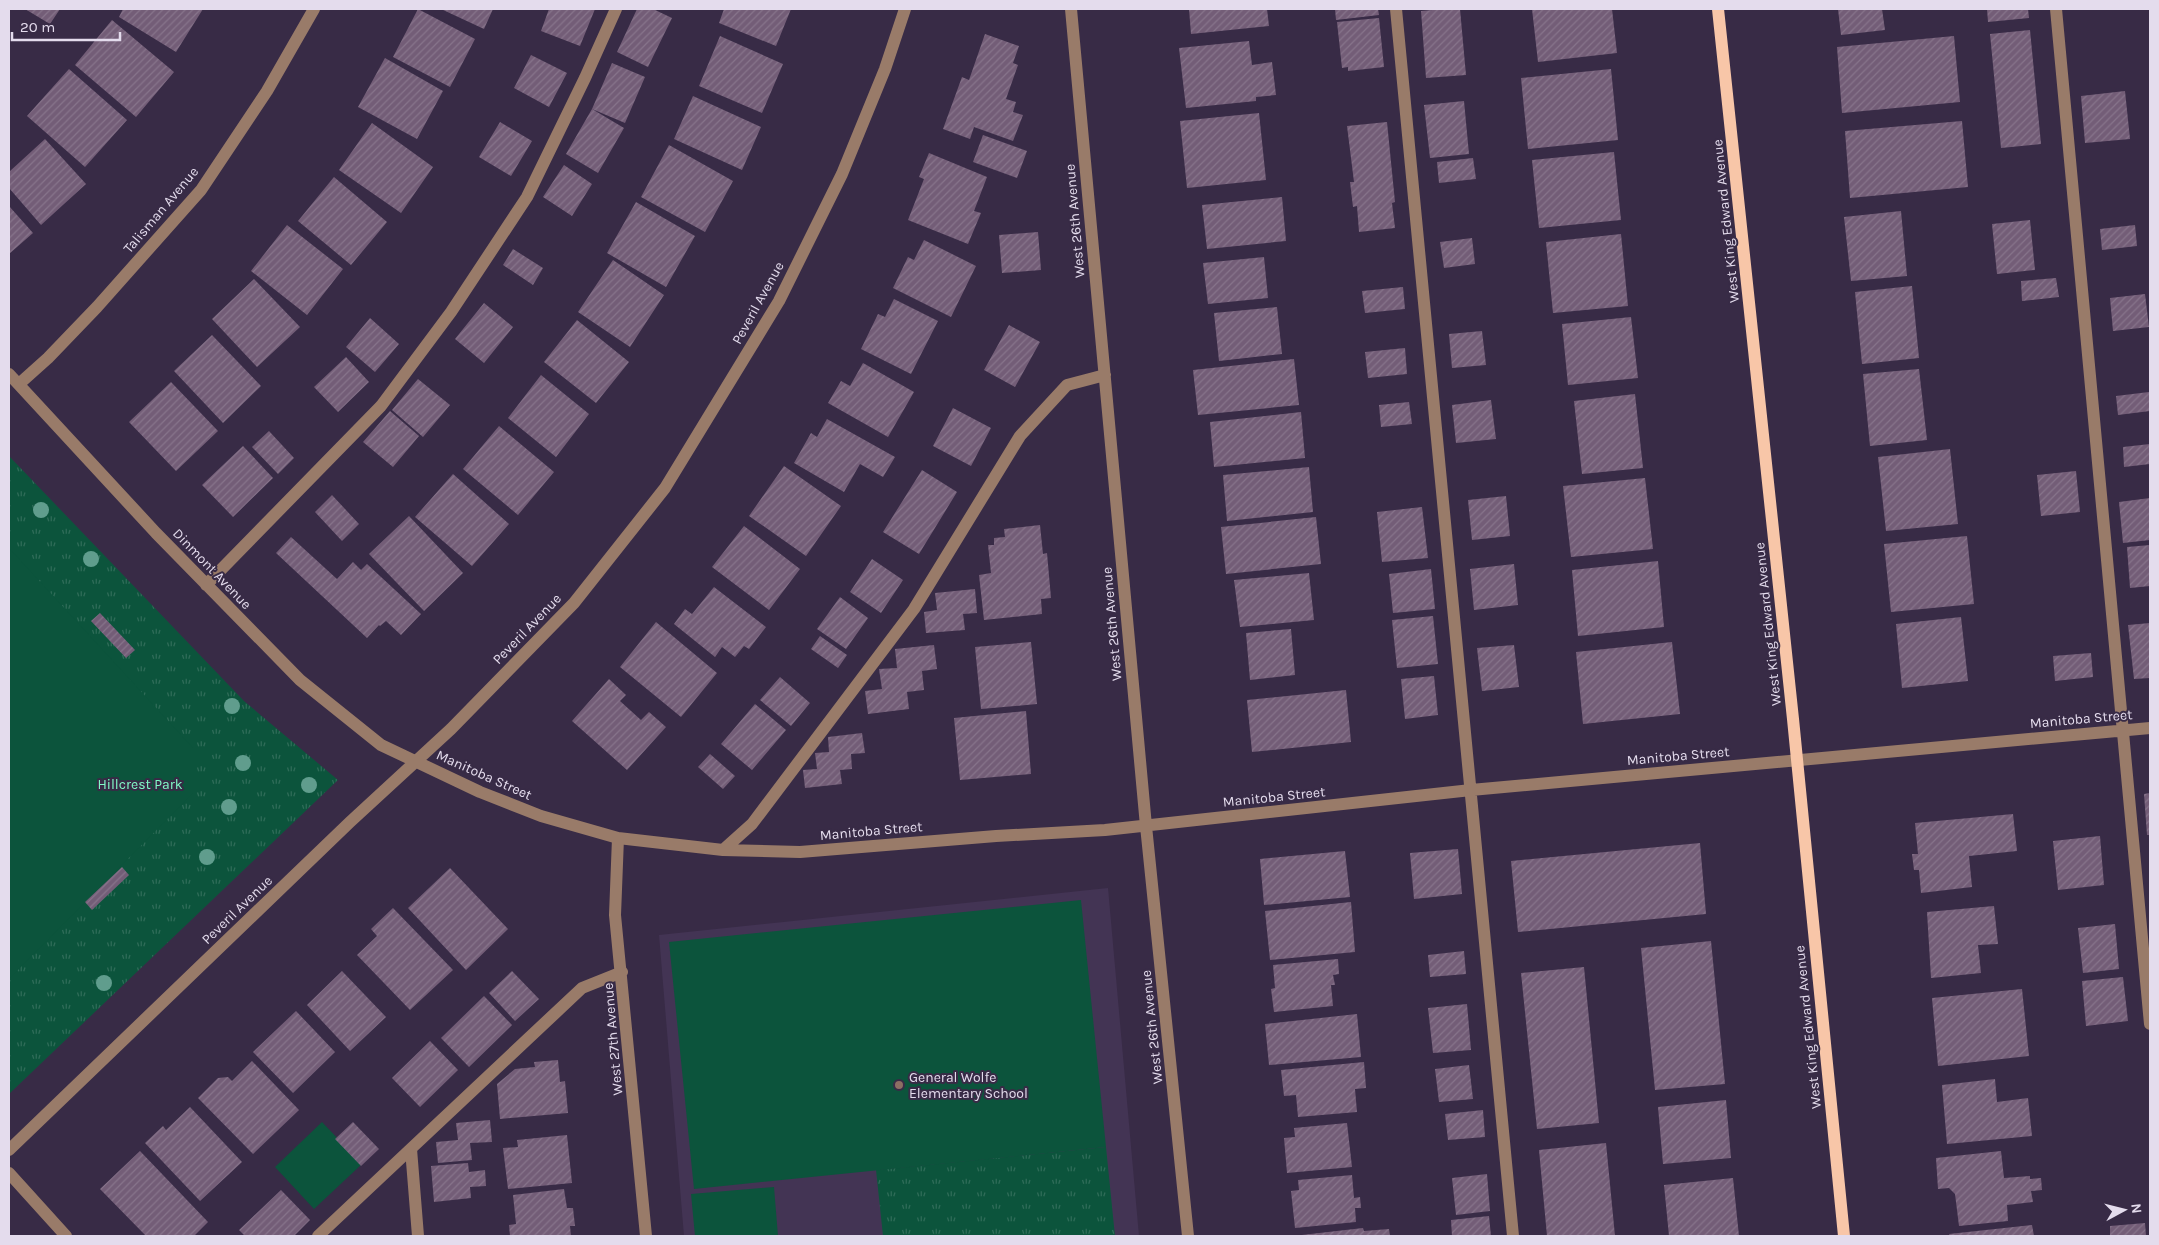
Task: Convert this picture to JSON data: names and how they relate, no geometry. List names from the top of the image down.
{
  "streets": {
    "main road": ["West King Edward Avenue"],
    "street": [
      "Talisman Avenue",
      "West 26th Avenue",
      "Peveril Avenue",
      "Dinmont Avenue",
      "Manitoba Street",
      "West 27th Avenue"
    ]
  },
  "crossings": [
    ["Talisman Avenue", "Dinmont Avenue"],
    ["West 26th Avenue", "Manitoba Street"],
    ["West King Edward Avenue", "Manitoba Street"],
    ["Peveril Avenue", "Dinmont Avenue"],
    ["Peveril Avenue", "Manitoba Street"],
    ["Dinmont Avenue", "Manitoba Street"],
    ["Manitoba Street", "West 27th Avenue"]
  ],
  "parks": ["Hillcrest Park"],
  "places": ["General Wolfe Elementary School"],
  "scale_bar": "20 m",
  "north": "right"
}
